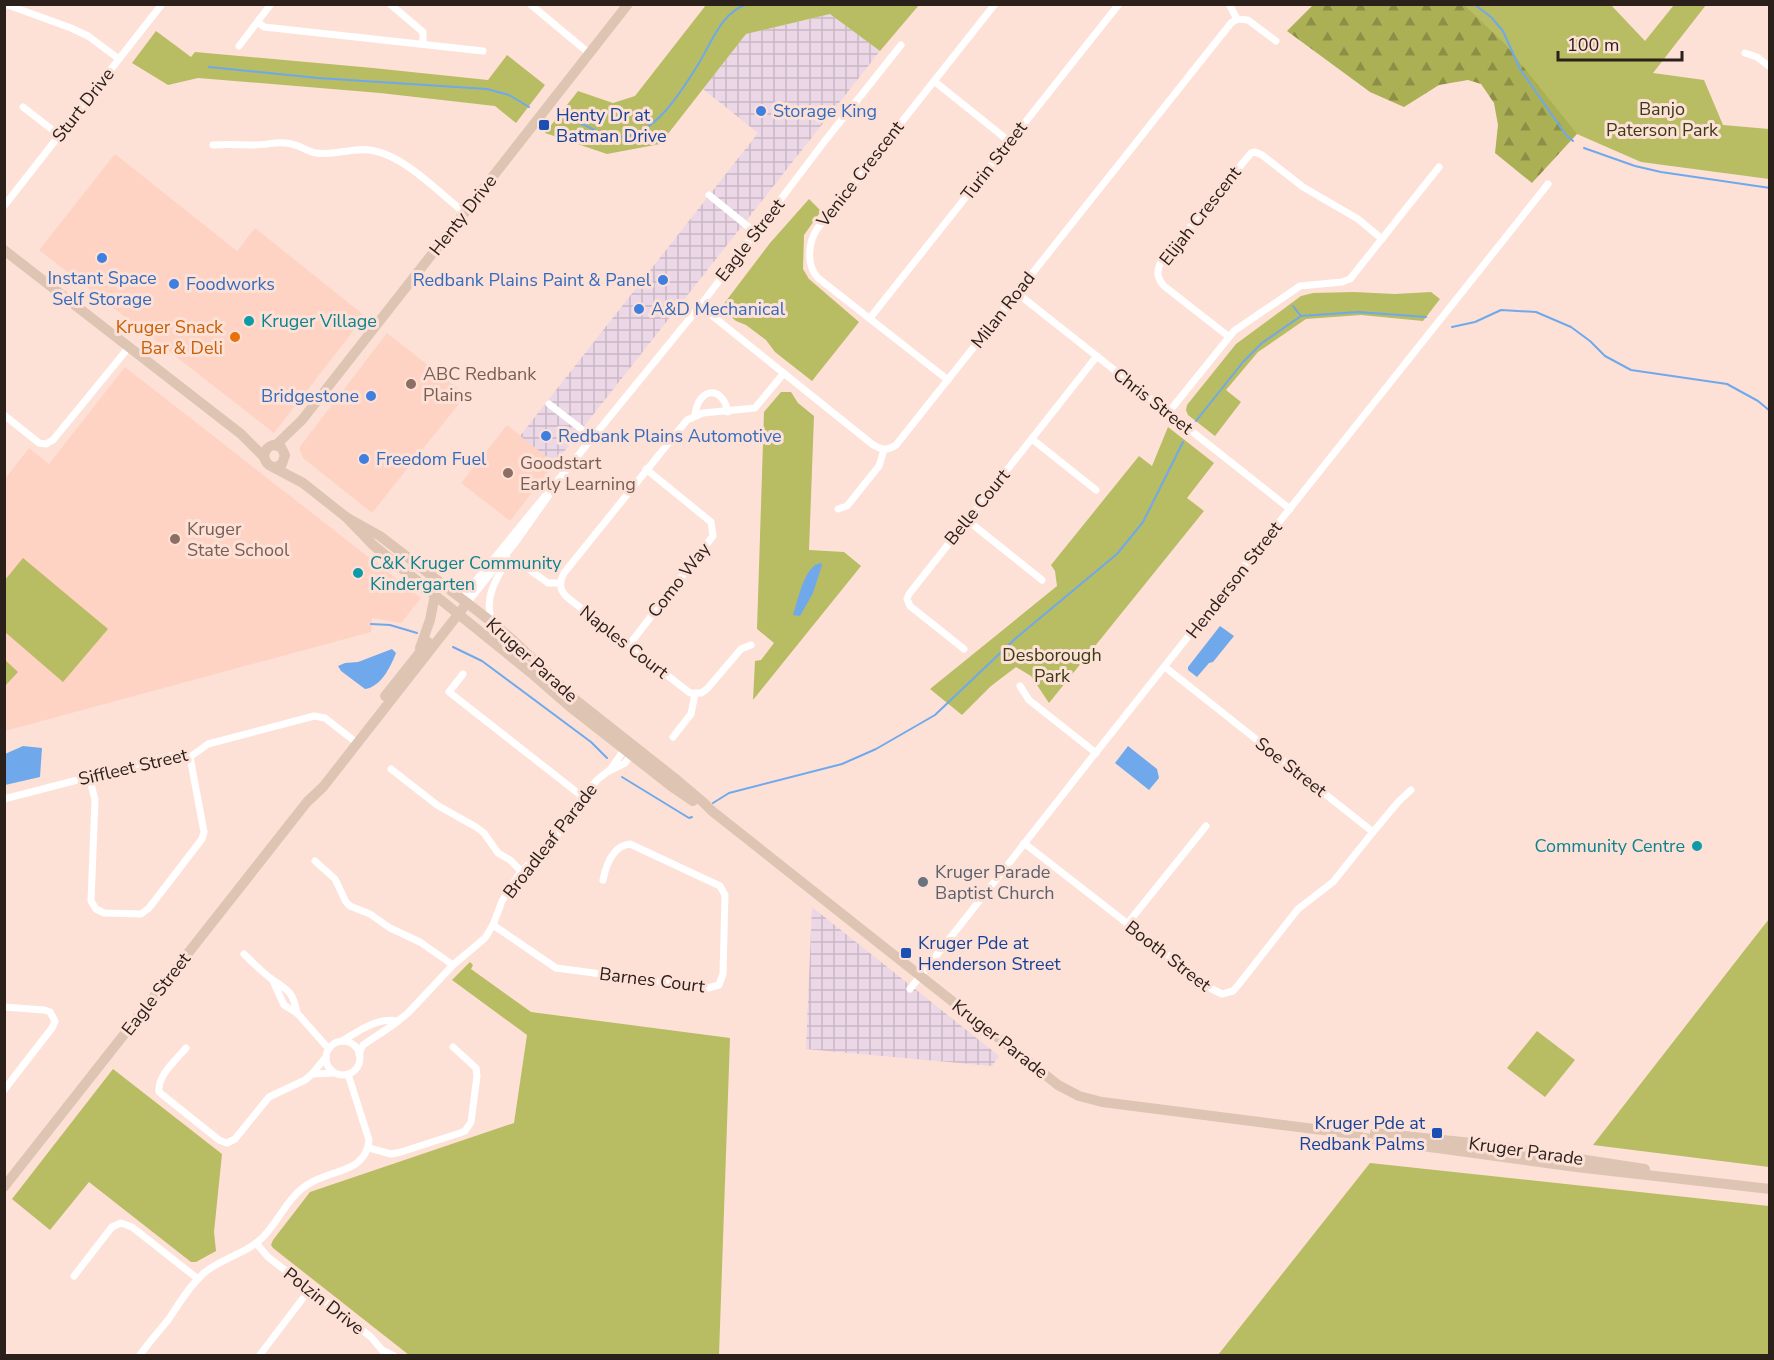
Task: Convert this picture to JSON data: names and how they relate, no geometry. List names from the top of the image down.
{
  "streets": {
    "street": [
      "Sturt Drive",
      "Turin Street",
      "Venice Crescent",
      "Henty Drive",
      "Elijah Crescent",
      "Eagle Street",
      "Milan Road",
      "Chris Street",
      "Belle Court",
      "Como Way",
      "Henderson Street",
      "Naples Court",
      "Kruger Parade",
      "Siffleet Street",
      "Soe Street",
      "Broadleaf Parade",
      "Booth Street",
      "Barnes Court",
      "Polzin Drive"
    ]
  },
  "crossings": [
    ["Turin Street", "Venice Crescent"],
    ["Venice Crescent", "Milan Road"],
    ["Henty Drive", "Kruger Parade"],
    ["Eagle Street", "Kruger Parade"],
    ["Eagle Street", "Siffleet Street"],
    ["Milan Road", "Chris Street"],
    ["Chris Street", "Belle Court"],
    ["Chris Street", "Henderson Street"],
    ["Como Way", "Naples Court"],
    ["Henderson Street", "Kruger Parade"],
    ["Henderson Street", "Soe Street"],
    ["Henderson Street", "Booth Street"],
    ["Kruger Parade", "Broadleaf Parade"],
    ["Soe Street", "Booth Street"],
    ["Broadleaf Parade", "Barnes Court"]
  ],
  "parks": ["Banjo Paterson Park", "Desborough Park"],
  "places": {
    "other": [
      "Storage King",
      "Instant Space Self Storage",
      "Redbank Plains Paint & Panel",
      "Foodworks",
      "A&D Mechanical",
      "Kruger Village",
      "Kruger Snack Bar & Deli",
      "ABC Redbank Plains",
      "Bridgestone",
      "Redbank Plains Automotive",
      "Freedom Fuel",
      "Goodstart Early Learning",
      "Kruger State School",
      "C&K Kruger Community Kindergarten",
      "Community Centre",
      "Kruger Parade Baptist Church"
    ],
    "transit": ["Henty Dr at Batman Drive", "Kruger Pde at Henderson Street", "Kruger Pde at Redbank Palms"]
  },
  "scale_bar": "100 m"
}
